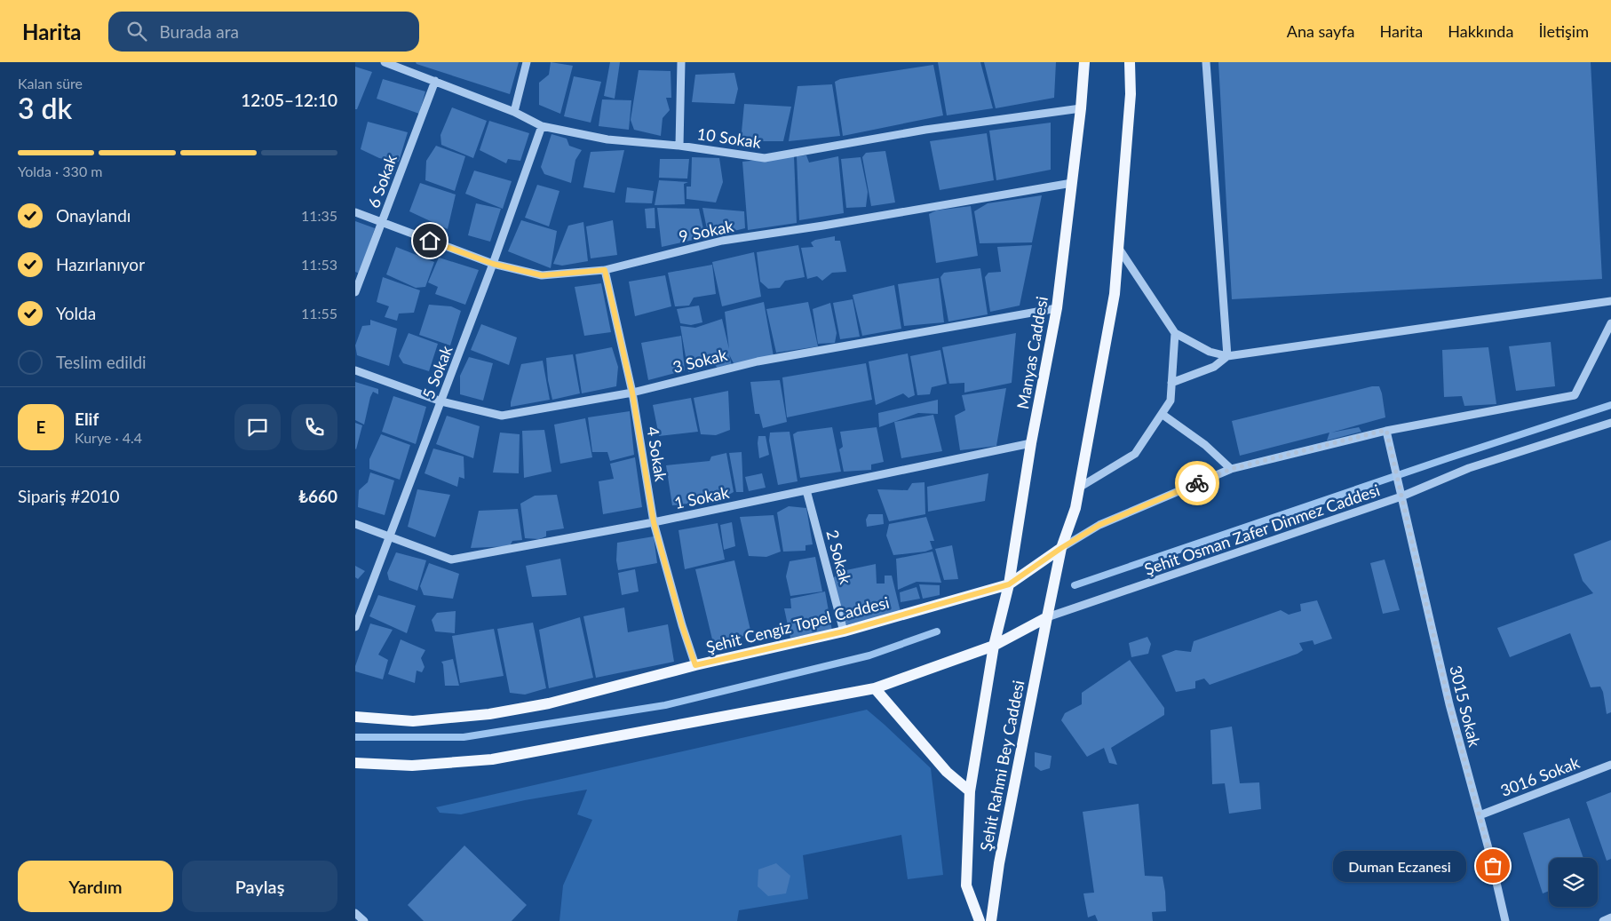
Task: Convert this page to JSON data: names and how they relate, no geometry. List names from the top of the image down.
{
  "streets": {
    "main road": ["Manyas Caddesi", "Şehit Cengiz Topel Caddesi", "Şehit Rahmi Bey Caddesi"],
    "street": [
      "10 Sokak",
      "6 Sokak",
      "9 Sokak",
      "3 Sokak",
      "5 Sokak",
      "4 Sokak",
      "1 Sokak",
      "Şehit Osman Zafer Dinmez Caddesi",
      "2 Sokak",
      "3015 Sokak",
      "3016 Sokak"
    ]
  },
  "crossings": [
    ["10 Sokak", "6 Sokak"],
    ["10 Sokak", "Manyas Caddesi"],
    ["10 Sokak", "5 Sokak"],
    ["6 Sokak", "9 Sokak"],
    ["9 Sokak", "Manyas Caddesi"],
    ["9 Sokak", "5 Sokak"],
    ["9 Sokak", "4 Sokak"],
    ["Manyas Caddesi", "3 Sokak"],
    ["Manyas Caddesi", "1 Sokak"],
    ["Manyas Caddesi", "Şehit Cengiz Topel Caddesi"],
    ["Manyas Caddesi", "Şehit Rahmi Bey Caddesi"],
    ["3 Sokak", "5 Sokak"],
    ["3 Sokak", "4 Sokak"],
    ["5 Sokak", "1 Sokak"],
    ["4 Sokak", "1 Sokak"],
    ["4 Sokak", "Şehit Cengiz Topel Caddesi"],
    ["1 Sokak", "2 Sokak"],
    ["Şehit Osman Zafer Dinmez Caddesi", "3015 Sokak"],
    ["Şehit Osman Zafer Dinmez Caddesi", "Şehit Rahmi Bey Caddesi"],
    ["2 Sokak", "Şehit Cengiz Topel Caddesi"],
    ["3015 Sokak", "3016 Sokak"]
  ],
  "places": ["Duman Eczanesi"],
  "page": {
    "header": "Harita",
    "search": "Burada ara",
    "nav": [
      "Ana sayfa",
      "Harita",
      "Hakkında",
      "İletişim"
    ],
    "heading": ["3 dk", "Kalan süre", "12:05–12:10"],
    "panel": [
      "Elif",
      "Kurye · 4.4",
      "Sipariş #2010",
      "₺660"
    ],
    "bar": "Yolda · 330 m",
    "list": [
      ["Onaylandı", "11:35"],
      ["Hazırlanıyor", "11:53"],
      ["Yolda", "11:55"],
      "Teslim edildi"
    ],
    "round": "E",
    "bubble": "Duman Eczanesi",
    "buttons": ["Yardım", "Paylaş"]
  }
}
